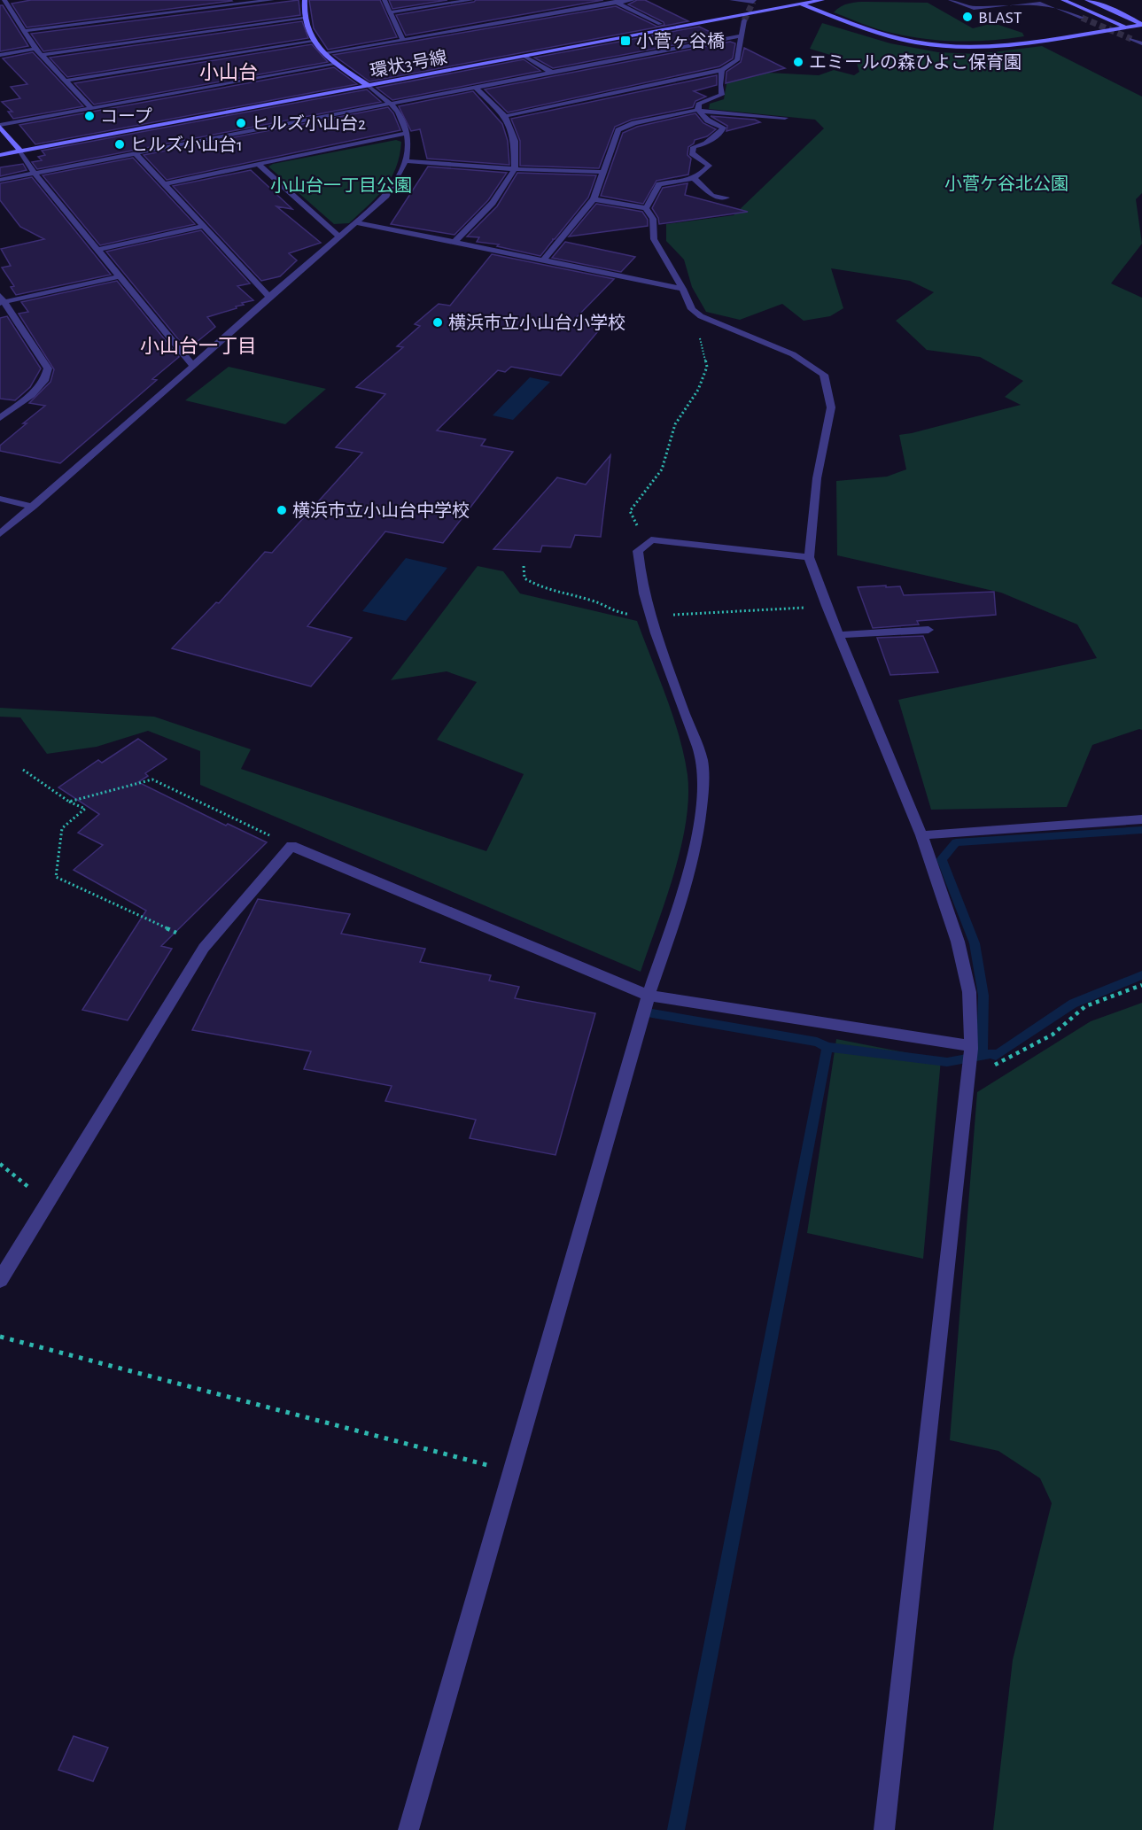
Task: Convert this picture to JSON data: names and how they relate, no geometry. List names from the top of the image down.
{
  "streets": {
    "street": ["環状3号線"]
  },
  "districts": ["小山台", "小山台一丁目"],
  "parks": ["小菅ケ谷北公園", "小山台一丁目公園"],
  "places": {
    "other": [
      "BLAST",
      "エミールの森ひよこ保育園",
      "コープ",
      "ヒルズ小山台2",
      "ヒルズ小山台1",
      "横浜市立小山台小学校",
      "横浜市立小山台中学校"
    ],
    "transit": ["小菅ヶ谷橋"]
  }
}
